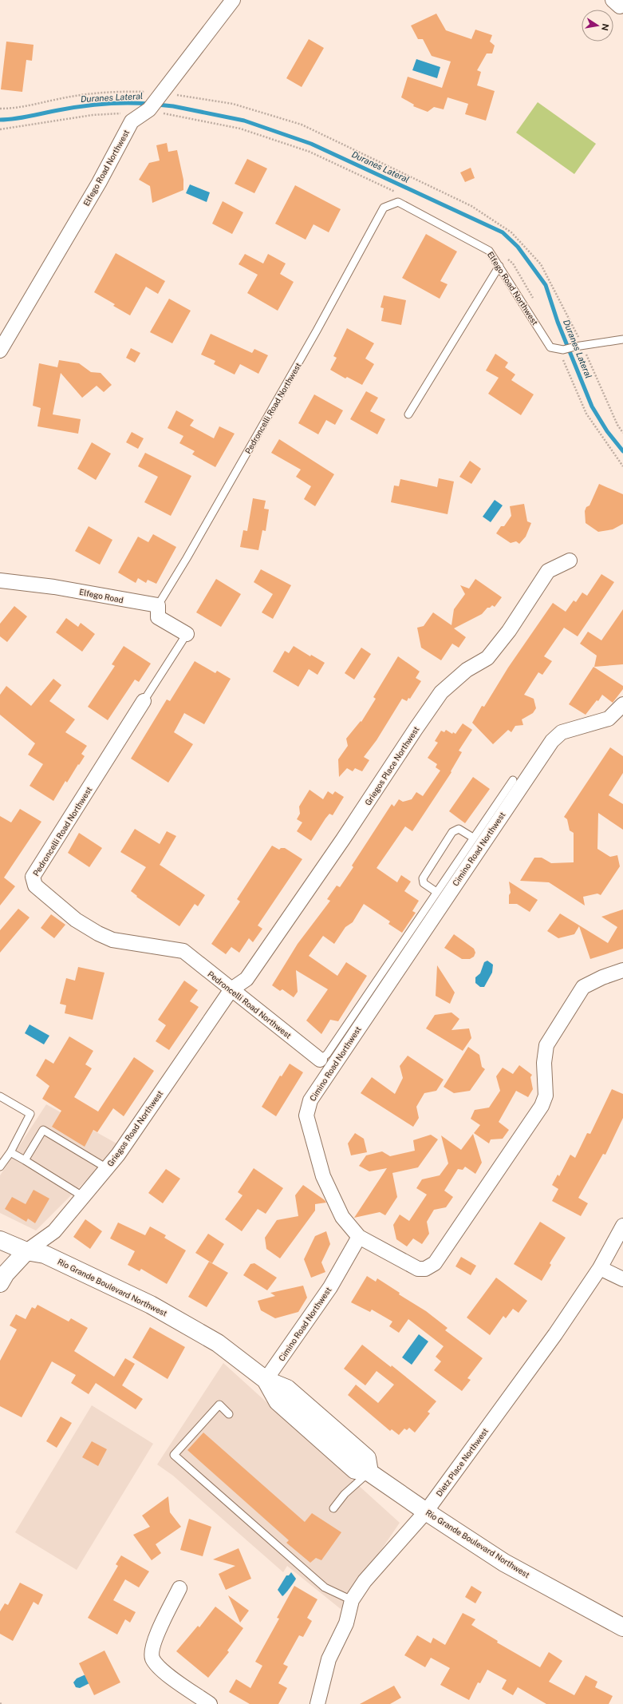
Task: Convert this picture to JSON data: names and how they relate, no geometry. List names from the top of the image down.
{
  "streets": {
    "street": [
      "Elfego Road Northwest",
      "Pedroncelli Road Northwest",
      "Elfego Road",
      "Griegos Place Northwest",
      "Cimino Road Northwest",
      "Griegos Road Northwest",
      "Rio Grande Boulevard Northwest",
      "Dietz Place Northwest"
    ]
  },
  "crossings": [
    ["Elfego Road Northwest", "Pedroncelli Road Northwest"],
    ["Pedroncelli Road Northwest", "Elfego Road"],
    ["Pedroncelli Road Northwest", "Griegos Place Northwest"],
    ["Pedroncelli Road Northwest", "Griegos Road Northwest"],
    ["Griegos Place Northwest", "Griegos Road Northwest"],
    ["Cimino Road Northwest", "Rio Grande Boulevard Northwest"],
    ["Griegos Road Northwest", "Rio Grande Boulevard Northwest"],
    ["Rio Grande Boulevard Northwest", "Dietz Place Northwest"]
  ],
  "water": ["Duranes Lateral"],
  "north": "right"
}
